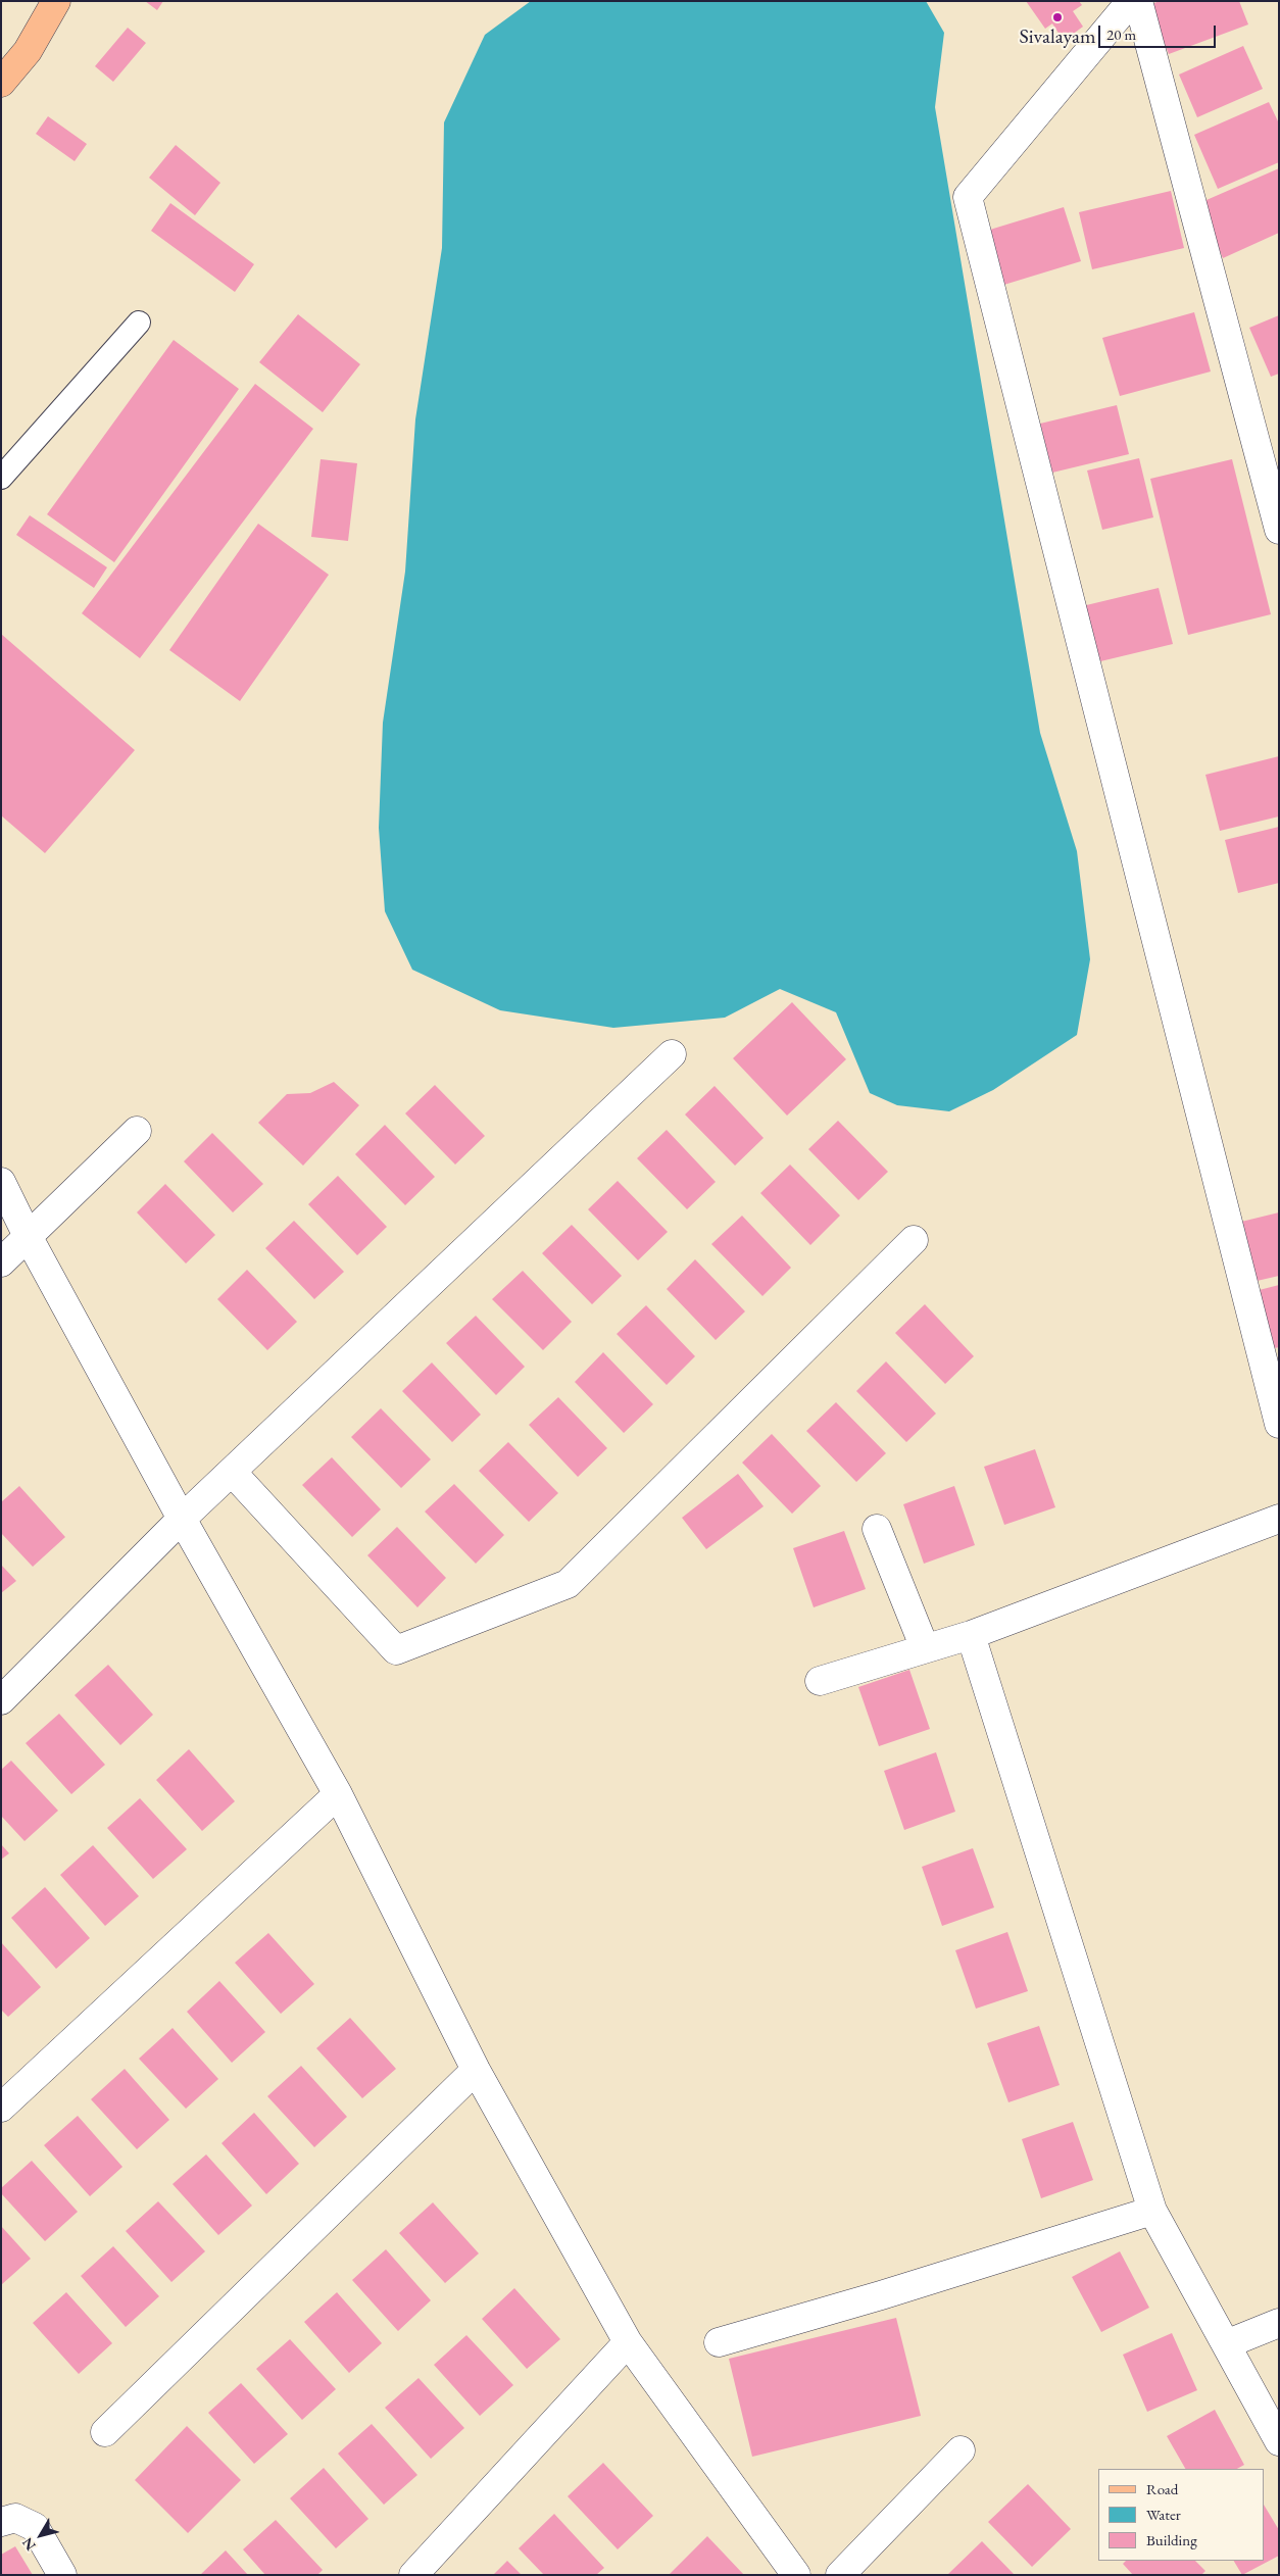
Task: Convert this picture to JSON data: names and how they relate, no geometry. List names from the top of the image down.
{
  "places": ["Sivalayam"],
  "legend": ["Road", "Water", "Building"],
  "scale_bar": "20 m",
  "north": "bottom left"
}
